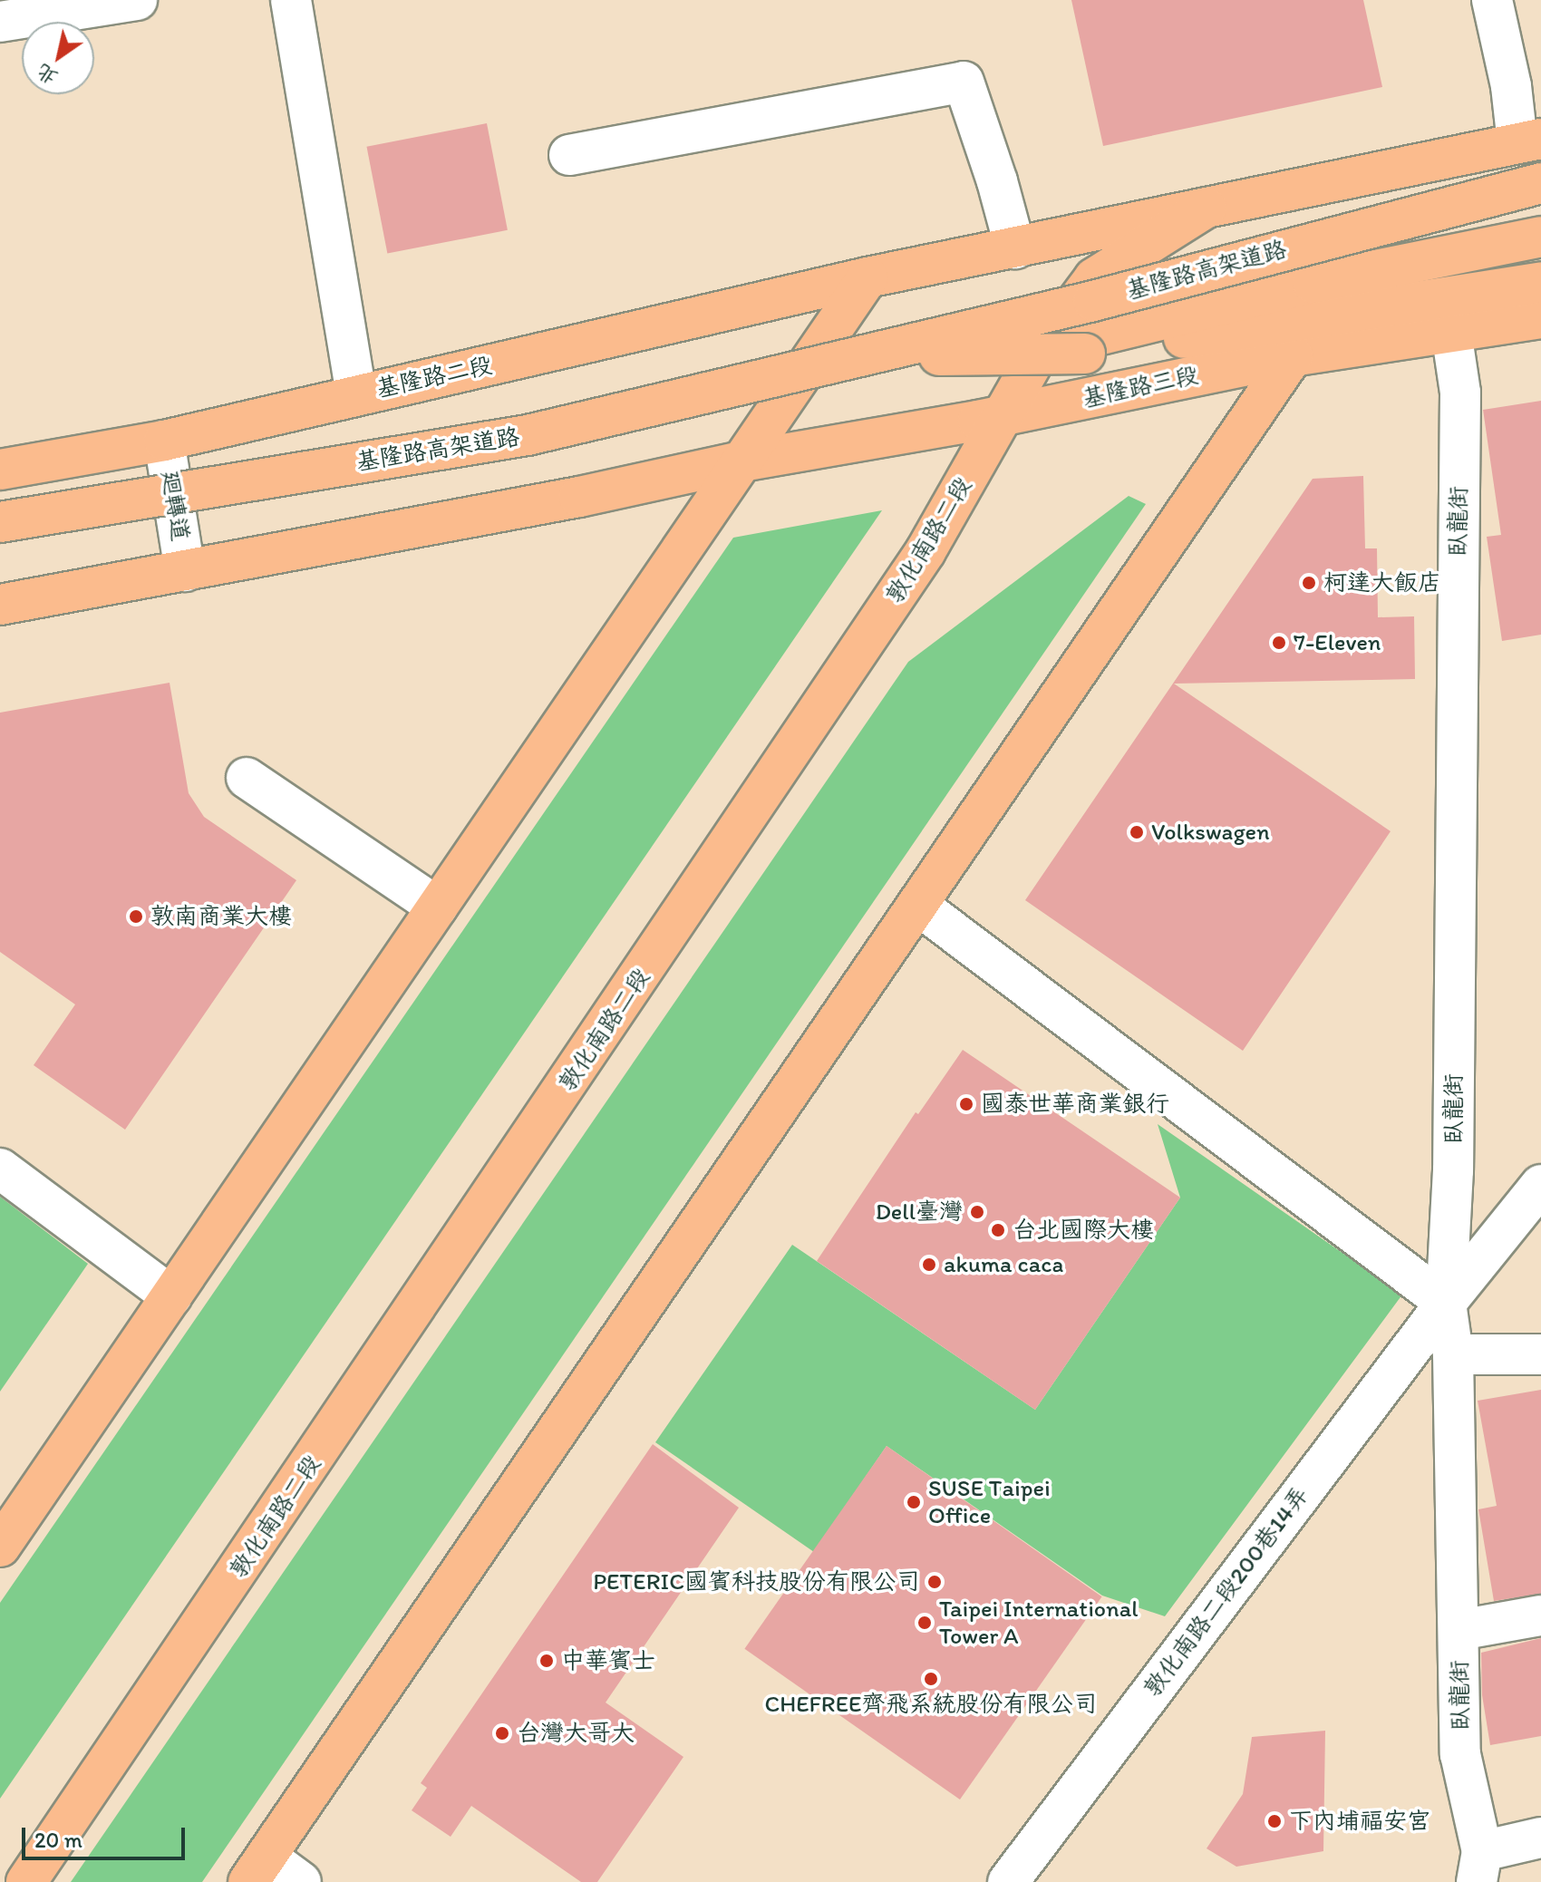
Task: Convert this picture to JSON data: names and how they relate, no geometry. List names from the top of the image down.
{
  "streets": {
    "main road": [
      "基隆路高架道路",
      "基隆路二段",
      "基隆路三段",
      "敦化南路二段"
    ],
    "street": ["廻轉道", "臥龍街", "敦化南路二段200巷14弄"]
  },
  "crossings": [
    ["基隆路二段", "廻轉道"],
    ["基隆路三段", "臥龍街"],
    ["基隆路三段", "敦化南路二段"],
    ["臥龍街", "敦化南路二段200巷14弄"]
  ],
  "places": [
    "柯達大飯店",
    "7-Eleven",
    "Volkswagen",
    "敦南商業大樓",
    "國泰世華商業銀行",
    "Dell臺灣",
    "台北國際大樓",
    "akuma caca",
    "SUSE Taipei Office",
    "PETERIC國賓科技股份有限公司",
    "Taipei International Tower A",
    "中華賓士",
    "CHEFREE齊飛系統股份有限公司",
    "台灣大哥大",
    "下內埔福安宮"
  ],
  "scale_bar": "20 m",
  "north": "bottom left"
}
